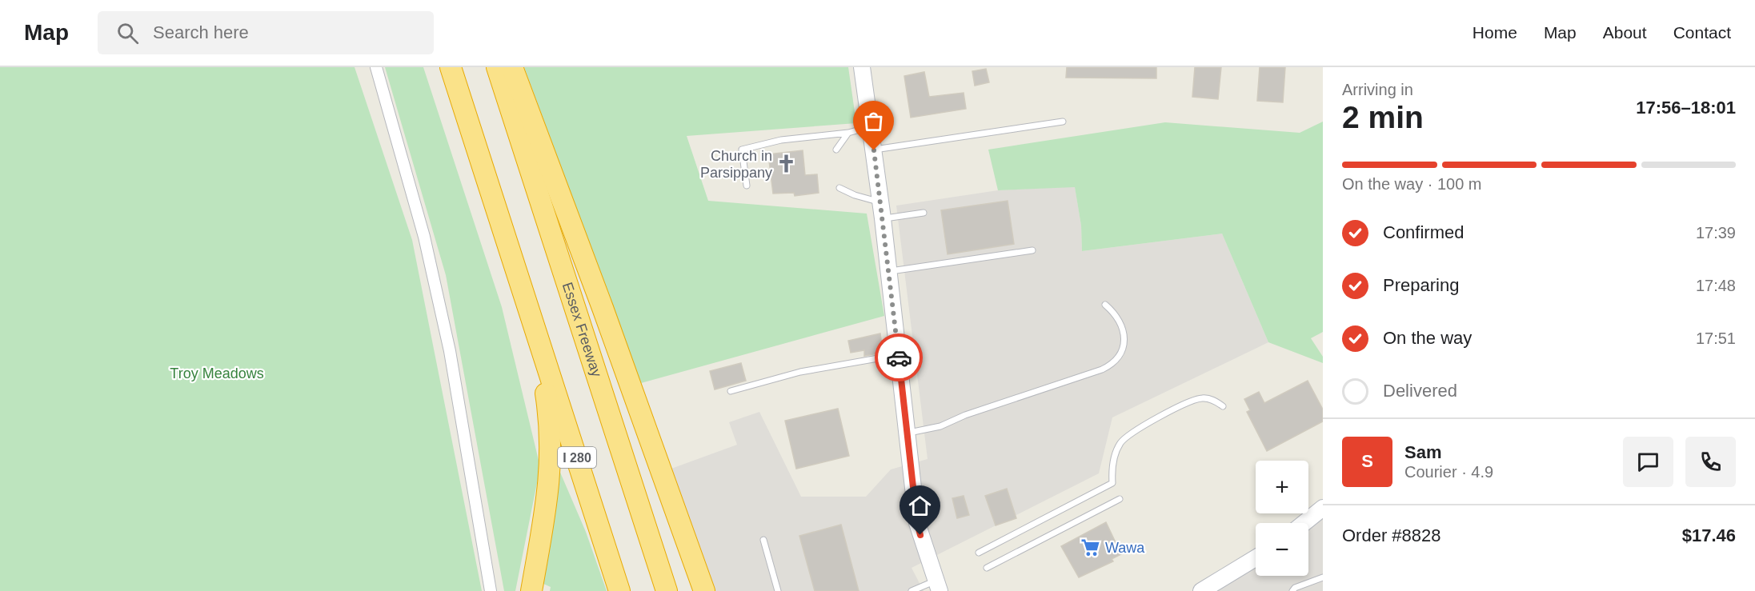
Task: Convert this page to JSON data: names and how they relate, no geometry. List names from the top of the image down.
{
  "streets": {
    "highway": ["Essex Freeway", "I 280"]
  },
  "parks": ["Troy Meadows"],
  "places": {
    "church": ["Church in Parsippany"],
    "supermarket": ["Wawa"]
  },
  "page": {
    "header": "Map",
    "search": "Search here",
    "nav": [
      "Home",
      "Map",
      "About",
      "Contact"
    ],
    "heading": ["2 min", "Arriving in", "17:56–18:01"],
    "panel": [
      "Sam",
      "Courier · 4.9",
      "Order #8828",
      "$17.46"
    ],
    "bar": "On the way · 100 m",
    "list": [
      ["Confirmed", "17:39"],
      ["Preparing", "17:48"],
      ["On the way", "17:51"],
      "Delivered"
    ],
    "round": "S",
    "map_buttons": ["+", "−"]
  }
}
